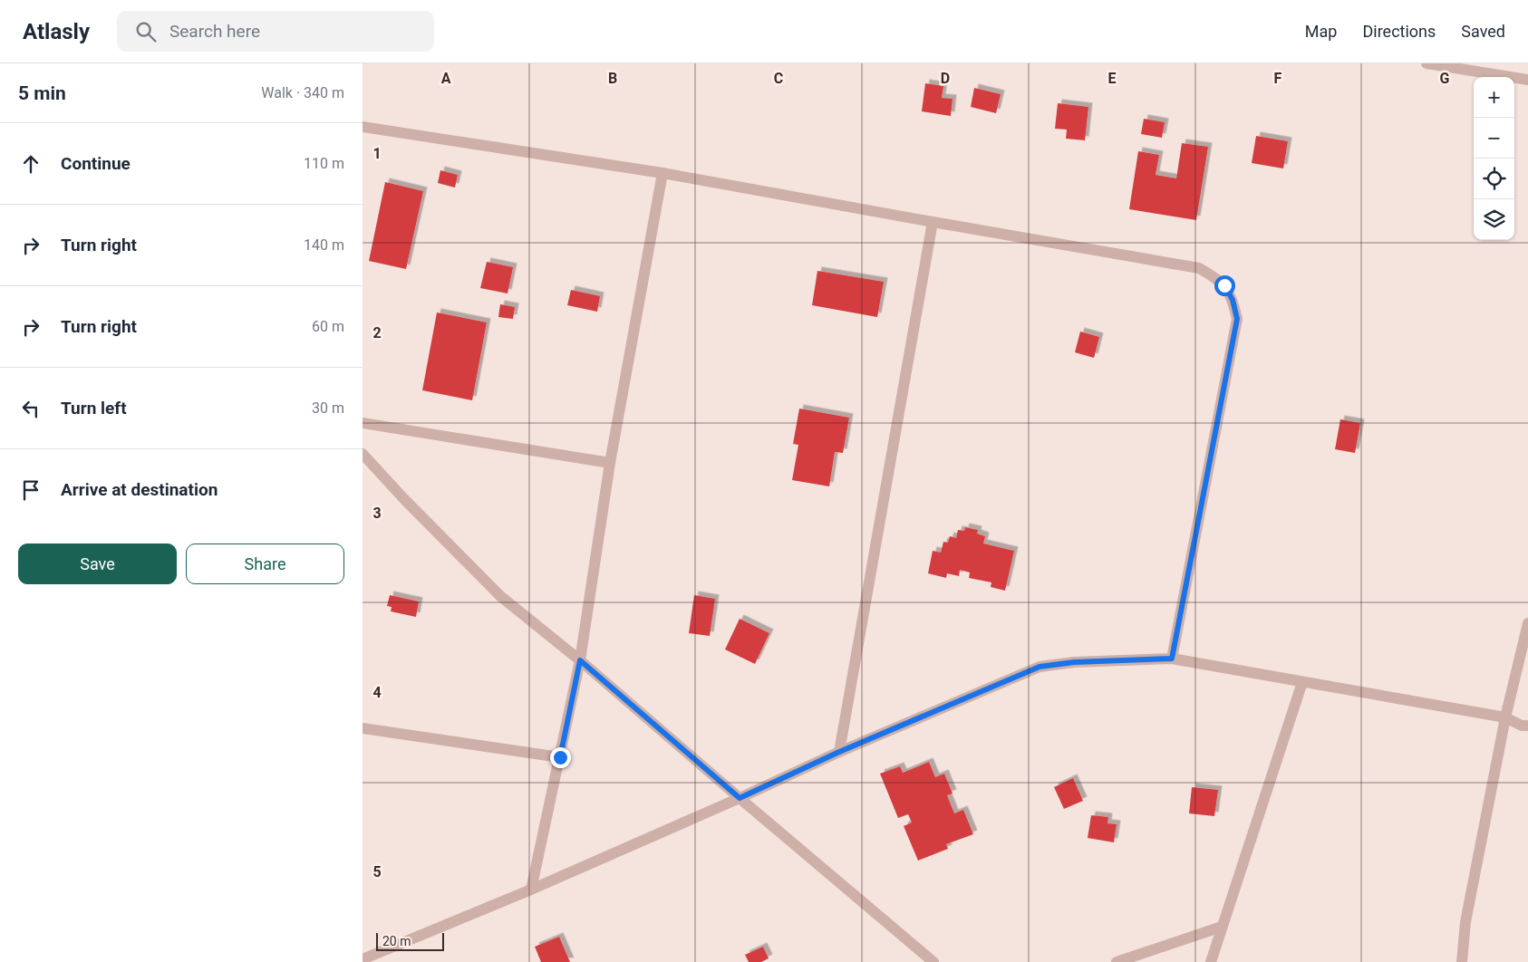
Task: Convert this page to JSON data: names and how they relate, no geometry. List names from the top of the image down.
{
  "scale_bar": "20 m",
  "page": {
    "header": "Atlasly",
    "search": "Search here",
    "nav": ["Map", "Directions", "Saved"],
    "heading": ["5 min", "Walk · 340 m"],
    "map_buttons": ["+", "−"],
    "list": [
      ["Continue", "110 m"],
      ["Turn right", "140 m"],
      ["Turn right", "60 m"],
      ["Turn left", "30 m"],
      "Arrive at destination"
    ],
    "buttons": ["Save", "Share"],
    "scale": "20 m"
  },
  "grid": {
    "columns": [
      "A",
      "B",
      "C",
      "D",
      "E",
      "F",
      "G"
    ],
    "rows": [
      "1",
      "2",
      "3",
      "4",
      "5"
    ]
  }
}
